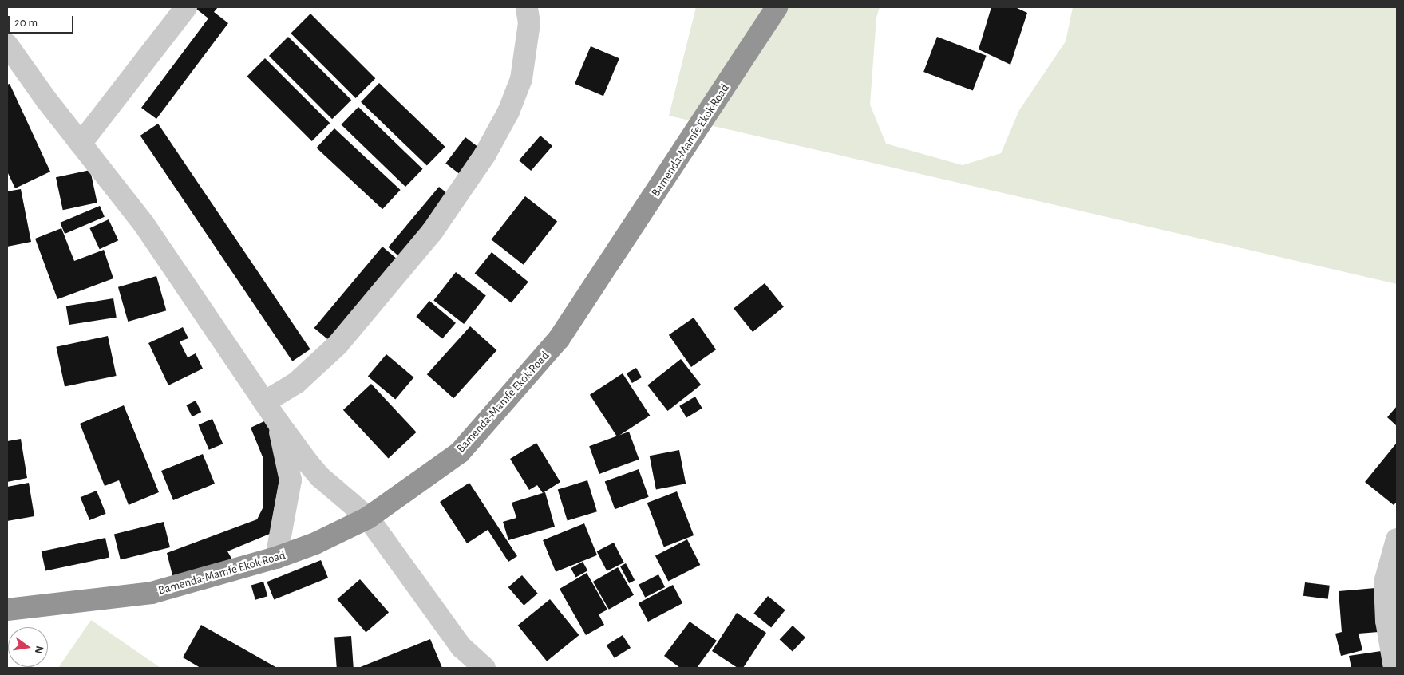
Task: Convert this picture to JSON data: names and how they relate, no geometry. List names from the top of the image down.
{
  "streets": {
    "highway": ["Bamenda-Mamfe Ekok Road"]
  },
  "scale_bar": "20 m",
  "north": "right"
}
